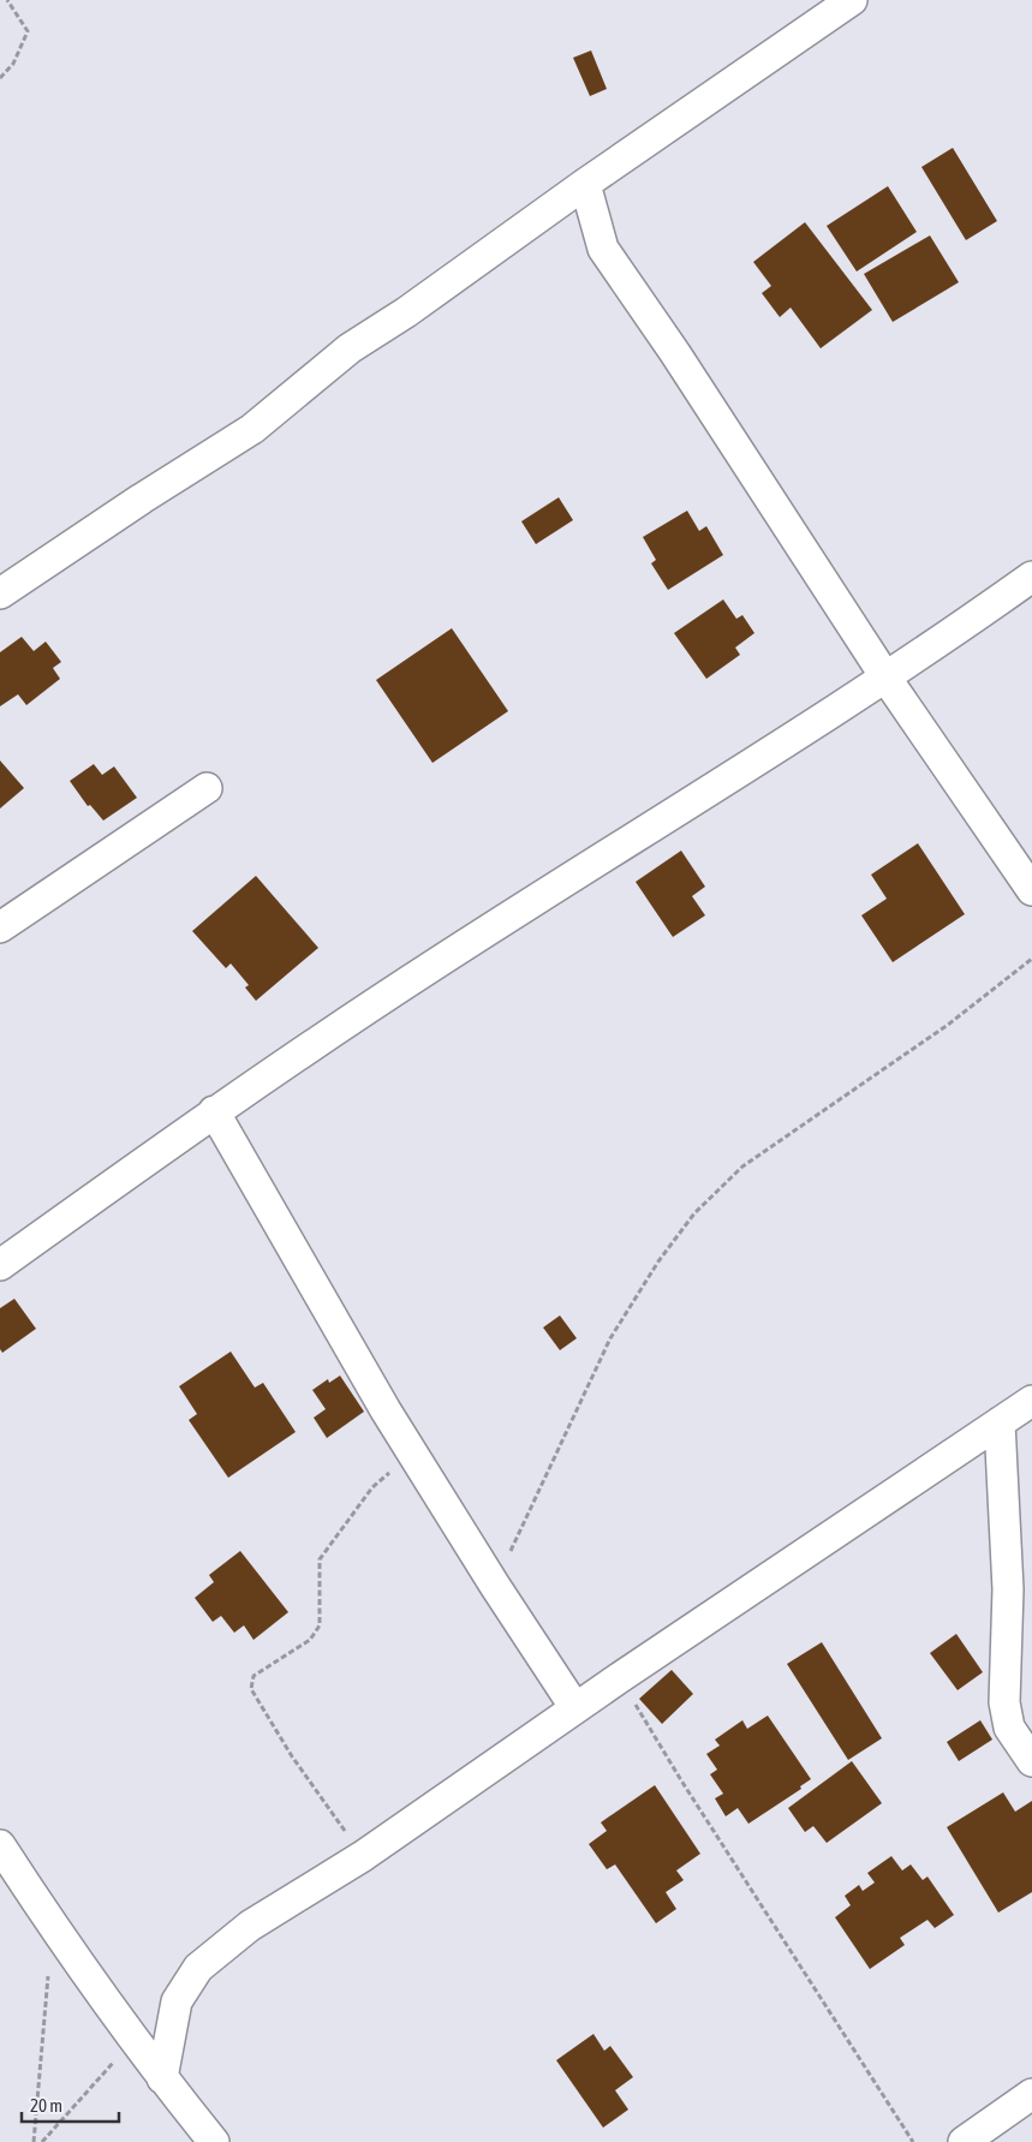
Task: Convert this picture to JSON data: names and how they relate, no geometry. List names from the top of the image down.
{
  "scale_bar": "20 m"
}
